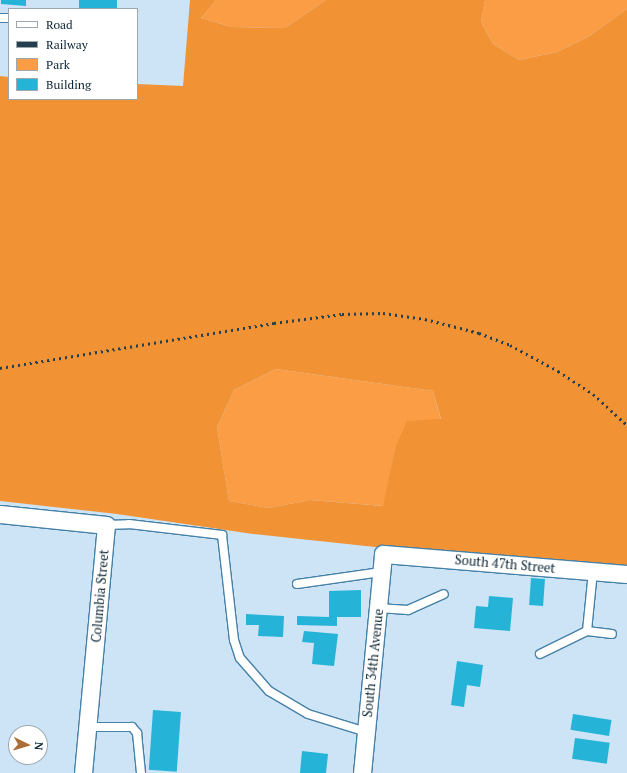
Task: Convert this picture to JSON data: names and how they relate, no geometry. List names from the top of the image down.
{
  "streets": {
    "street": ["South 47th Street", "Columbia Street", "South 34th Avenue"]
  },
  "crossings": [
    ["South 47th Street", "South 34th Avenue"]
  ],
  "legend": [
    "Road",
    "Railway",
    "Park",
    "Building"
  ],
  "north": "right"
}
